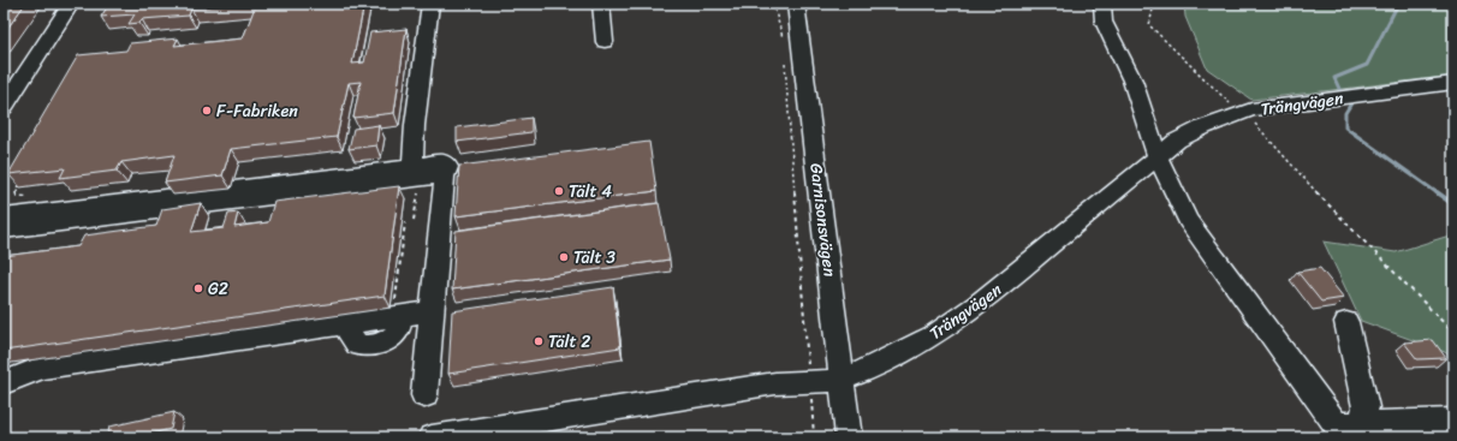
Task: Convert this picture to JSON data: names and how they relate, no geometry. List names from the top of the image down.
{
  "streets": {
    "street": ["Trängvägen", "Garnisonsvägen"]
  },
  "crossings": [
    ["Trängvägen", "Garnisonsvägen"]
  ],
  "places": [
    "F-Fabriken",
    "Tält 4",
    "Tält 3",
    "G2",
    "Tält 2"
  ]
}
